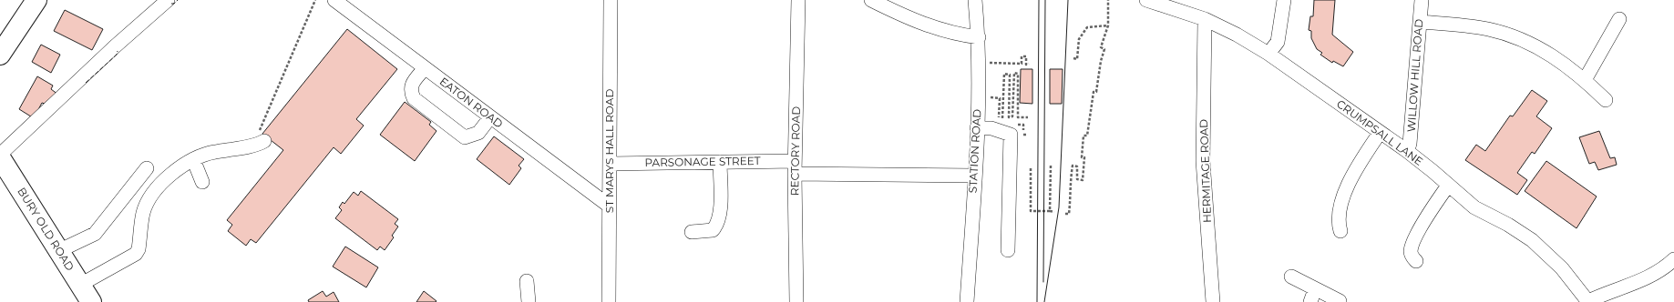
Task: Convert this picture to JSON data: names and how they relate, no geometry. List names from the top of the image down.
{
  "streets": {
    "highway": ["BURY OLD ROAD"],
    "street": [
      "WILLOW HILL ROAD",
      "EATON ROAD",
      "CRUMPSALL LANE",
      "ST MARYS HALL ROAD",
      "RECTORY ROAD",
      "STATION ROAD",
      "PARSONAGE STREET",
      "HERMITAGE ROAD"
    ]
  },
  "crossings": [
    ["WILLOW HILL ROAD", "CRUMPSALL LANE"],
    ["EATON ROAD", "ST MARYS HALL ROAD"],
    ["CRUMPSALL LANE", "HERMITAGE ROAD"],
    ["ST MARYS HALL ROAD", "PARSONAGE STREET"],
    ["RECTORY ROAD", "PARSONAGE STREET"],
    ["STATION ROAD", "PARSONAGE STREET"]
  ]
}
